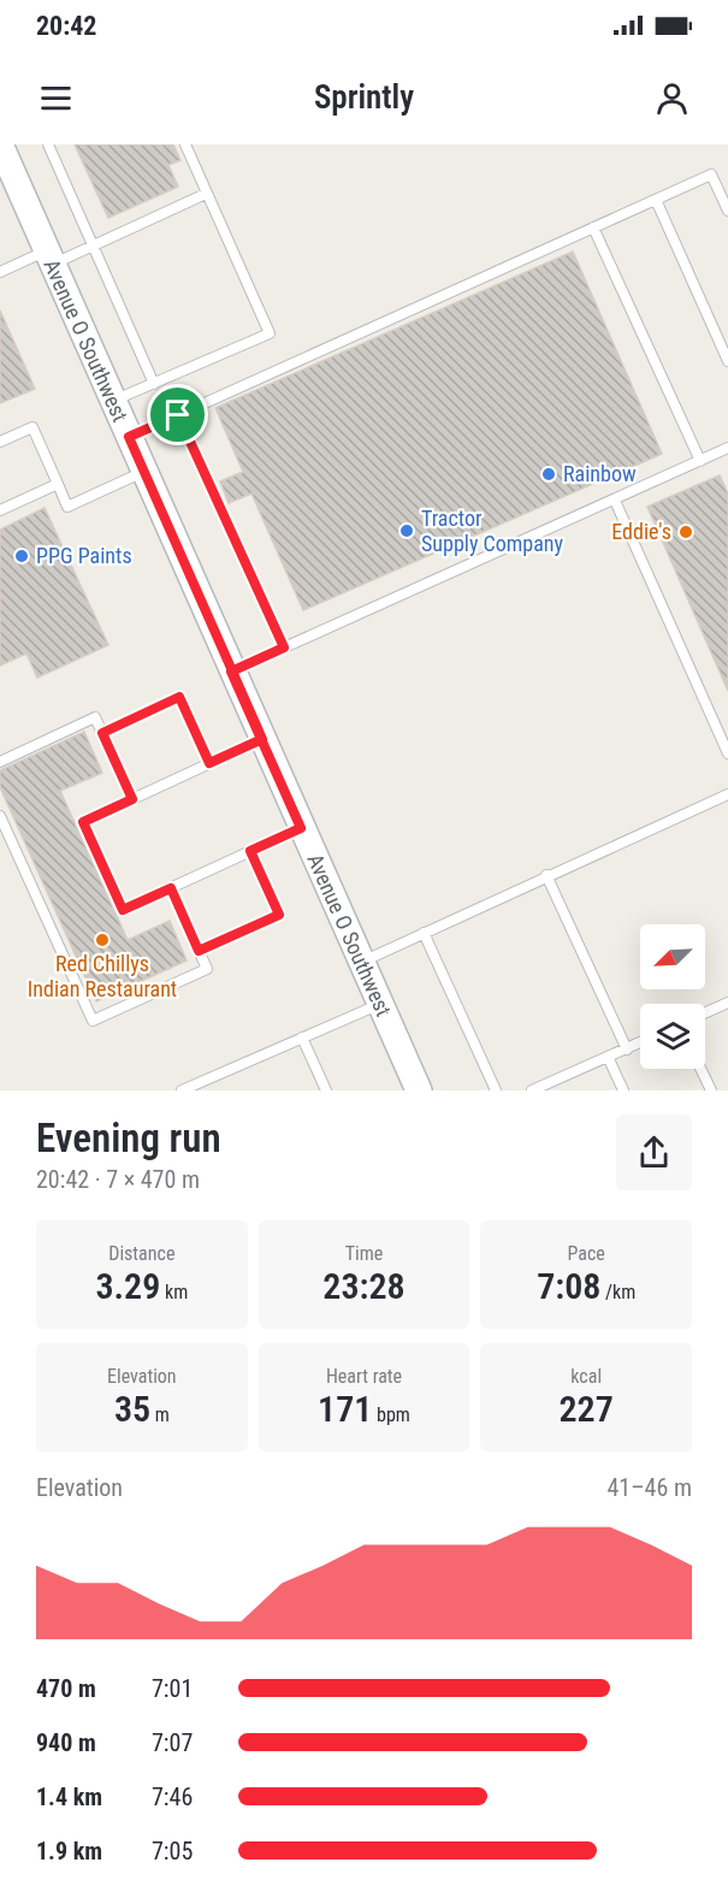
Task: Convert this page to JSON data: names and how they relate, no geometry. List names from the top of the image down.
{
  "streets": {
    "street": ["Avenue O Southwest"]
  },
  "places": [
    "Rainbow",
    "Tractor Supply Company",
    "Eddie's",
    "PPG Paints",
    "Red Chillys Indian Restaurant"
  ],
  "north": "bottom left",
  "page": {
    "status": "20:42",
    "header": "Sprintly",
    "heading": ["Evening run", "20:42 · 7 × 470 m"],
    "stats": [
      ["Distance", "3.29 km"],
      ["Time", "23:28"],
      ["Pace", "7:08 /km"],
      ["Elevation", "35 m"],
      ["Heart rate", "171 bpm"],
      ["kcal", "227"]
    ],
    "chart": ["Elevation", "41–46 m"],
    "list": [
      {
        "name": "470 m",
        "note": "7:01"
      },
      {
        "name": "940 m",
        "note": "7:07"
      },
      {
        "name": "1.4 km",
        "note": "7:46"
      },
      {
        "name": "1.9 km",
        "note": "7:05"
      }
    ]
  }
}
